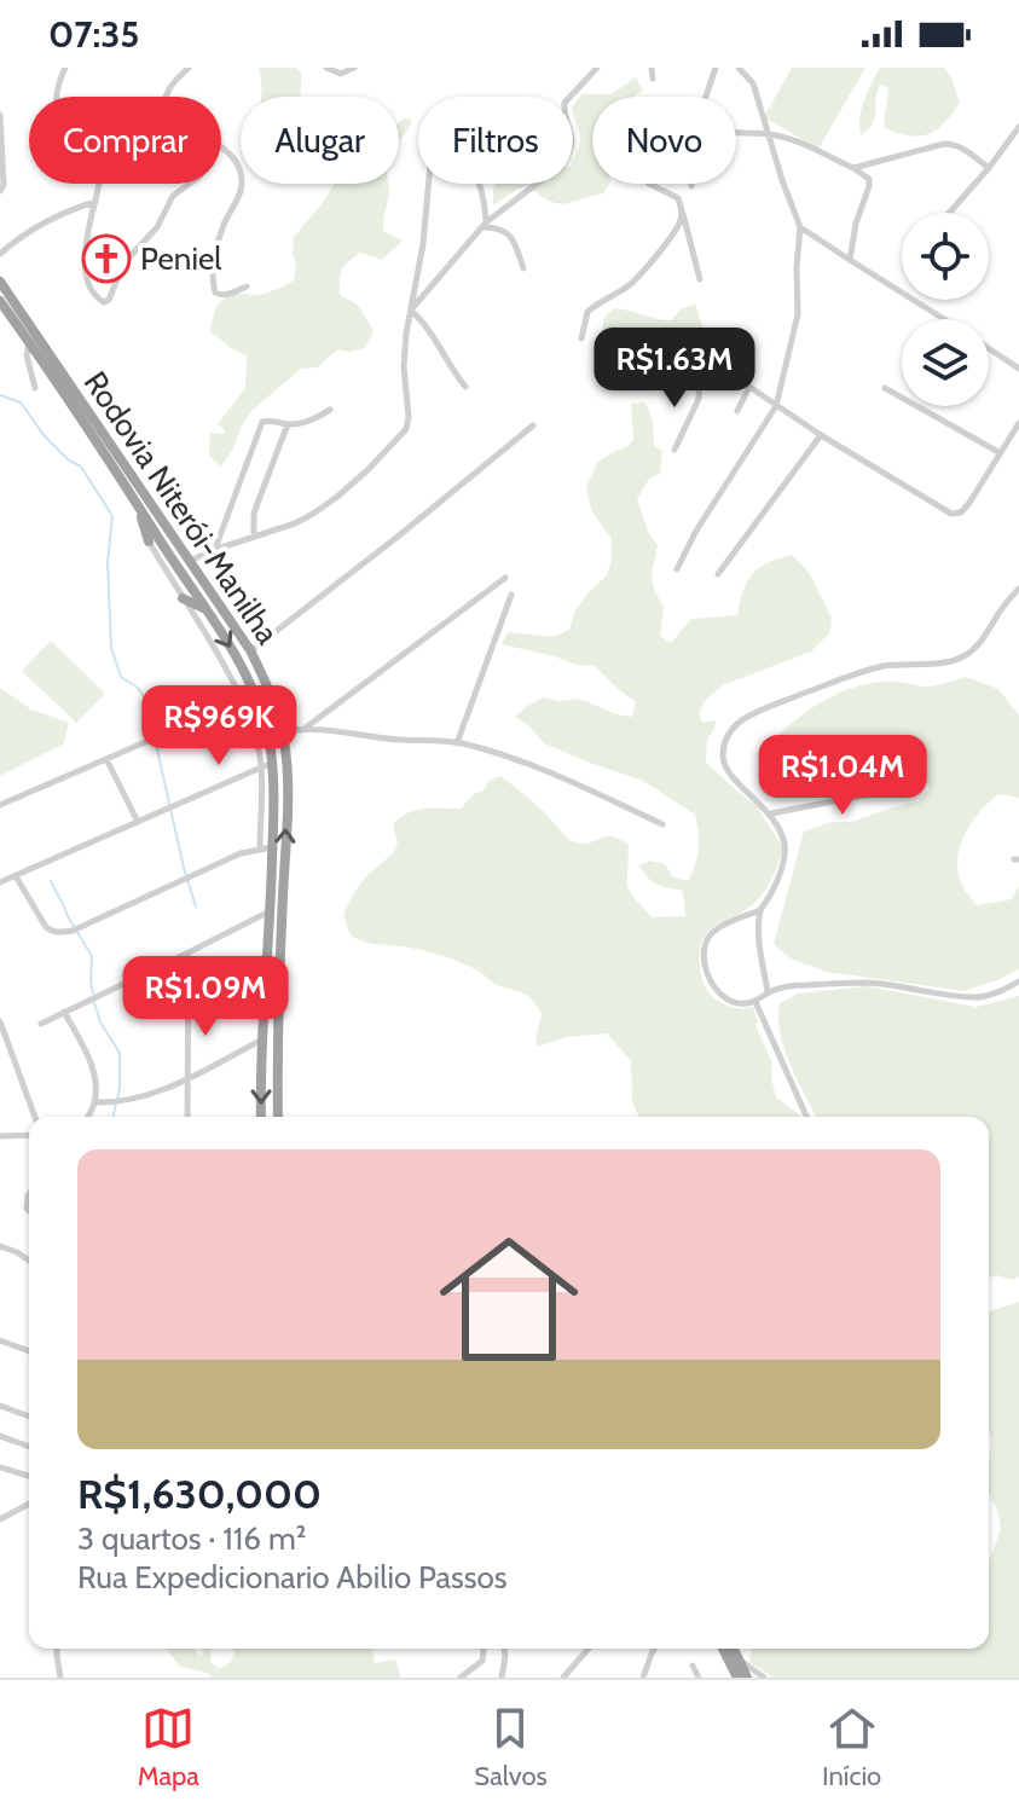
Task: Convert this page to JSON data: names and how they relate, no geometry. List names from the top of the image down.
{
  "streets": {
    "highway": ["Rodovia Niterói-Manilha"]
  },
  "places": {
    "church": ["Peniel"]
  },
  "page": {
    "status": "07:35",
    "chip": [
      "Comprar",
      "Alugar",
      "Filtros",
      "Novo"
    ],
    "price": [
      "R$1.63M",
      "R$969K",
      "R$1.04M",
      "R$1.09M"
    ],
    "list": [
      {
        "name": "R$1,630,000",
        "note": "3 quartos · 116 m² · Rua Expedicionario Abilio Passos"
      }
    ],
    "tabs": ["Mapa", "Salvos", "Início"]
  }
}
